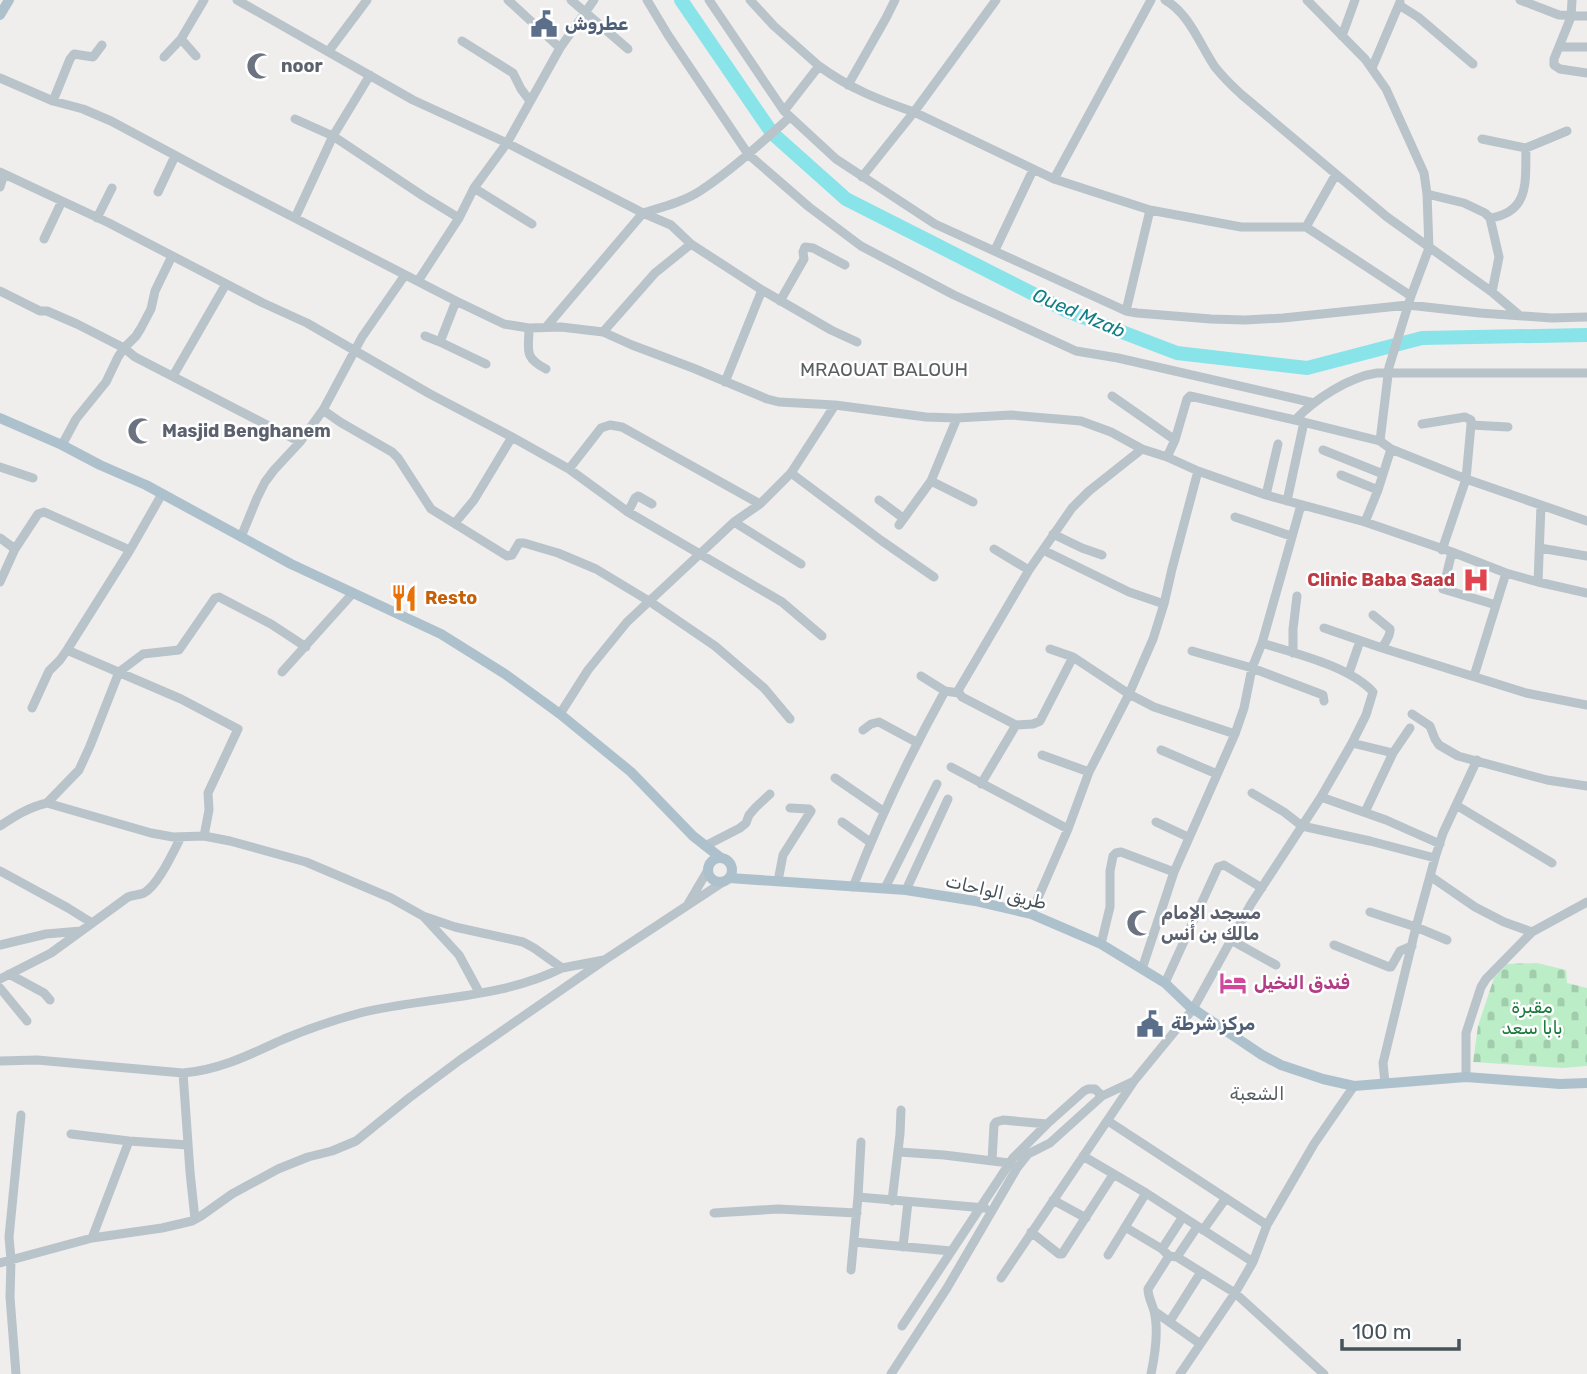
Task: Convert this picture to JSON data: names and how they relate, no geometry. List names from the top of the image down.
{
  "streets": {
    "main road": ["طريق الواحات"]
  },
  "districts": ["MRAOUAT BALOUH", "الشعبة"],
  "water": ["Oued Mzab"],
  "parks": ["مقبرة بابا سعد"],
  "places": {
    "public building": ["عطروش", "مركز شرطة"],
    "mosque": ["noor", "Masjid Benghanem", "مسجد الإمام مالك بن أنس"],
    "hospital": ["Clinic Baba Saad"],
    "restaurant": ["Resto"],
    "hotel": ["فندق النخيل"]
  },
  "scale_bar": "100 m"
}
